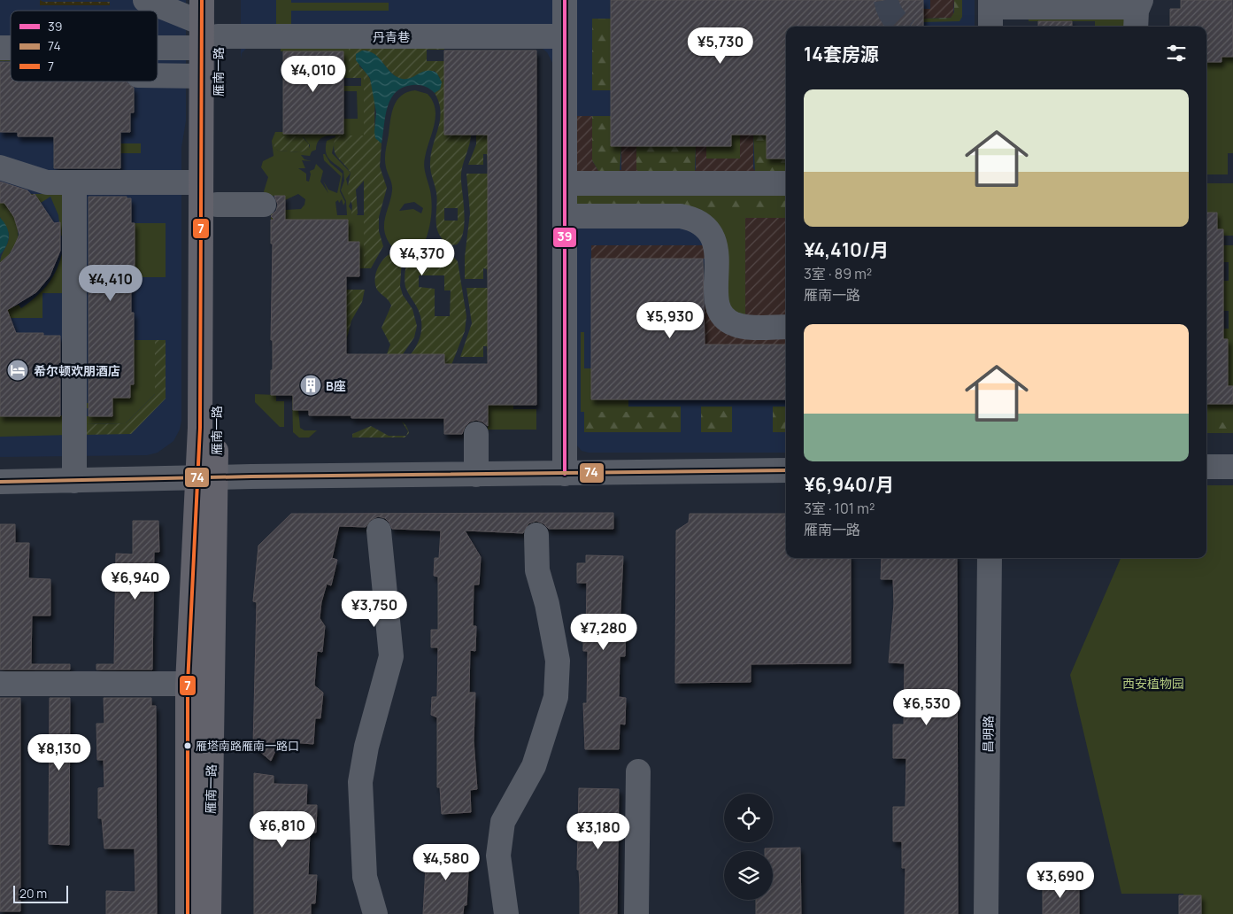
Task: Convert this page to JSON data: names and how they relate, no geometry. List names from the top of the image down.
{
  "streets": {
    "main road": ["雁南一路"],
    "street": ["丹青巷", "昌明路"]
  },
  "crossings": [
    ["丹青巷", "雁南一路"]
  ],
  "parks": ["西安植物园"],
  "places": {
    "hotel": ["希尔顿欢朋酒店"],
    "building": ["B座"],
    "other": ["雁塔南路雁南一路口"]
  },
  "lines": ["transit line 39", "transit line 7", "transit line 74"],
  "legend": ["39", "74", "7"],
  "scale_bar": "20 m",
  "page": {
    "heading": "14套房源",
    "price": [
      "¥5,730",
      "¥4,010",
      "¥4,370",
      "¥4,410",
      "¥5,930",
      "¥6,940",
      "¥3,750",
      "¥7,280",
      "¥6,530",
      "¥8,130",
      "¥6,810",
      "¥3,180",
      "¥4,580",
      "¥3,690"
    ],
    "list": [
      {
        "name": "¥4,410/月",
        "note": "3室 · 89 m² · 雁南一路"
      },
      {
        "name": "¥6,940/月",
        "note": "3室 · 101 m² · 雁南一路"
      }
    ],
    "scale": "20 m"
  }
}
